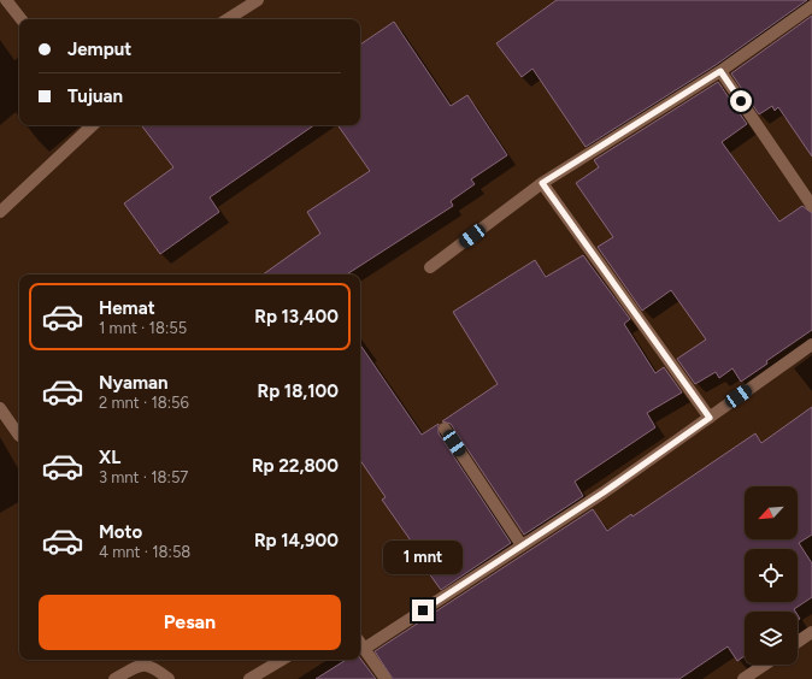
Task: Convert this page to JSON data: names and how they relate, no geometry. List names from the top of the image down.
{
  "north": "bottom left",
  "page": {
    "banner": ["Jemput", "Tujuan"],
    "list": [
      {
        "name": "Hemat",
        "note": "1 mnt · 18:55",
        "value": "Rp 13,400"
      },
      {
        "name": "Nyaman",
        "note": "2 mnt · 18:56",
        "value": "Rp 18,100"
      },
      {
        "name": "XL",
        "note": "3 mnt · 18:57",
        "value": "Rp 22,800"
      },
      {
        "name": "Moto",
        "note": "4 mnt · 18:58",
        "value": "Rp 14,900"
      }
    ],
    "bubble": "1 mnt",
    "buttons": "Pesan"
  }
}
